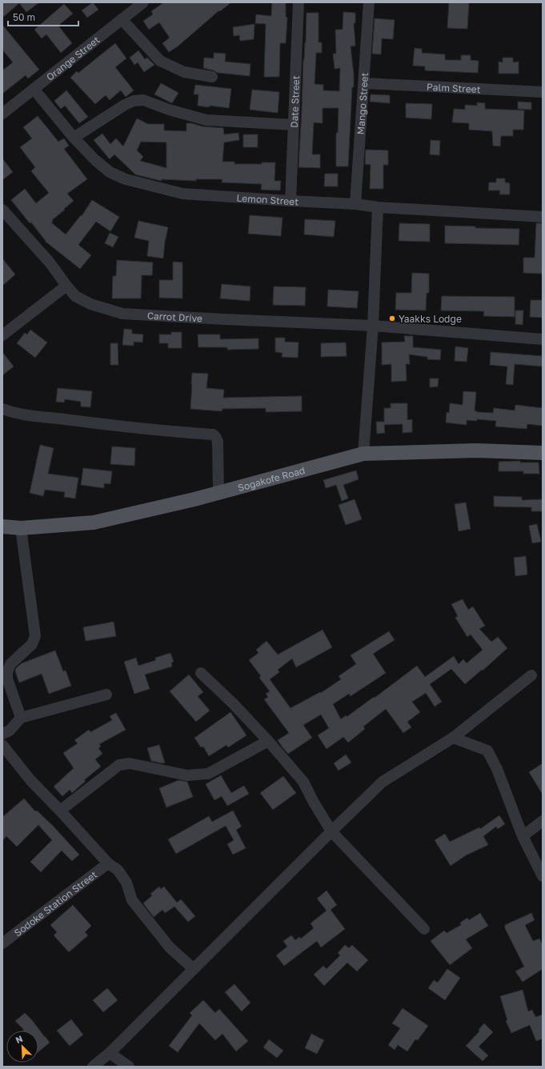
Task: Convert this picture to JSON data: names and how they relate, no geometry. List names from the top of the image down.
{
  "streets": {
    "main road": ["Sogakofe Road"],
    "street": [
      "Orange Street",
      "Palm Street",
      "Date Street",
      "Mango Street",
      "Lemon Street",
      "Carrot Drive",
      "Sodoke Station Street"
    ]
  },
  "crossings": [
    ["Orange Street", "Lemon Street"],
    ["Palm Street", "Mango Street"],
    ["Date Street", "Lemon Street"],
    ["Mango Street", "Lemon Street"]
  ],
  "places": ["Yaakks Lodge"],
  "scale_bar": "50 m",
  "north": "top left"
}
